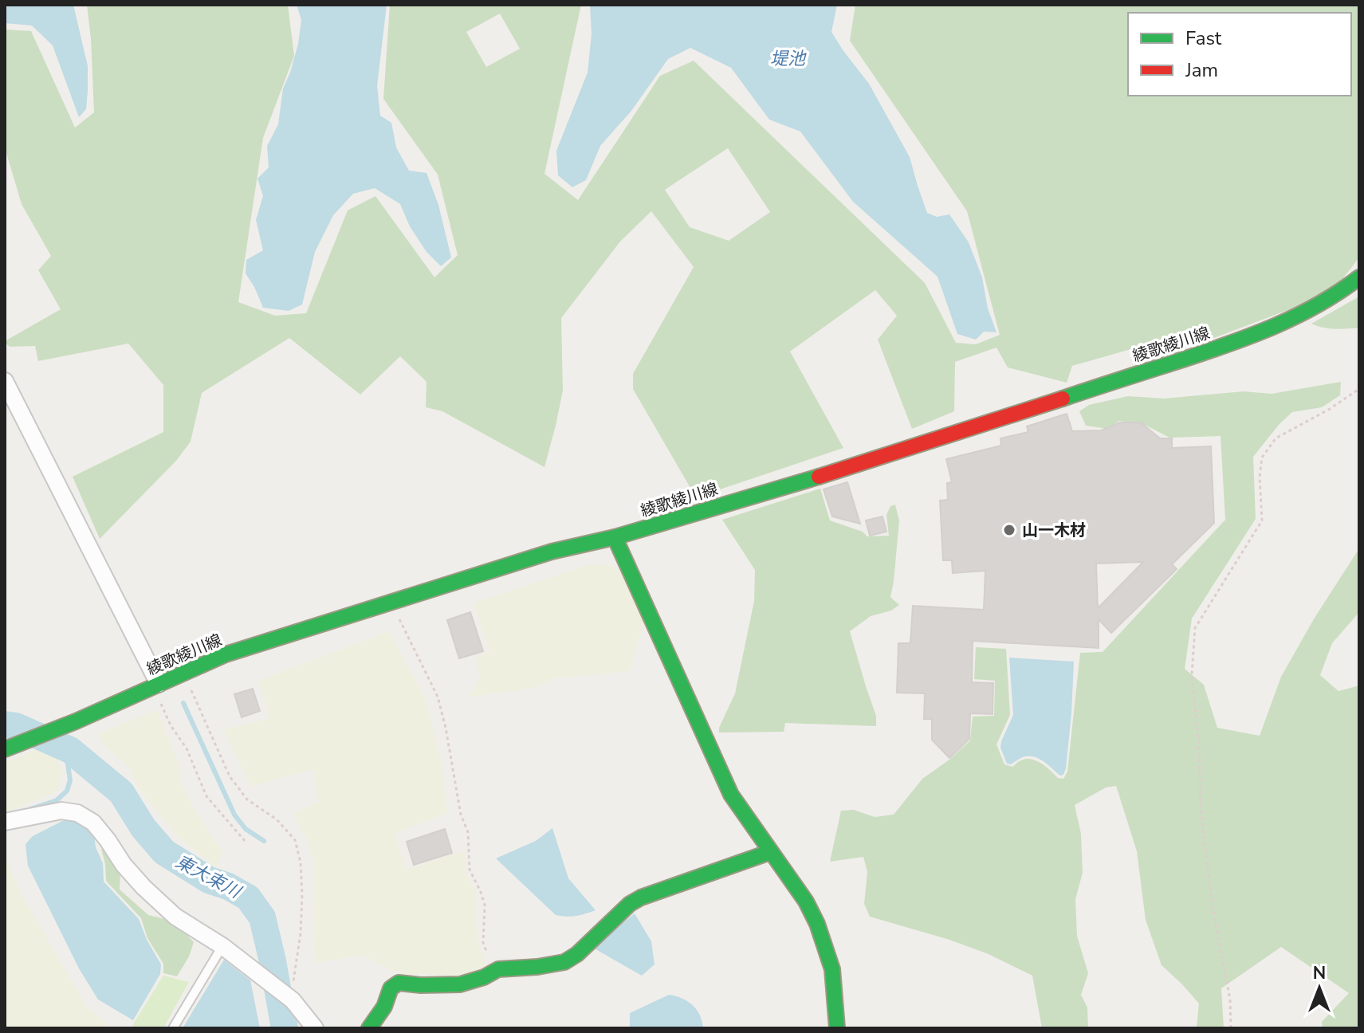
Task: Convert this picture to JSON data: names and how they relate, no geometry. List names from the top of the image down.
{
  "streets": {
    "main road": ["綾歌綾川線"]
  },
  "water": ["堤池", "東大束川"],
  "places": ["山一木材"],
  "legend": ["Fast", "Jam"],
  "north": "top"
}
